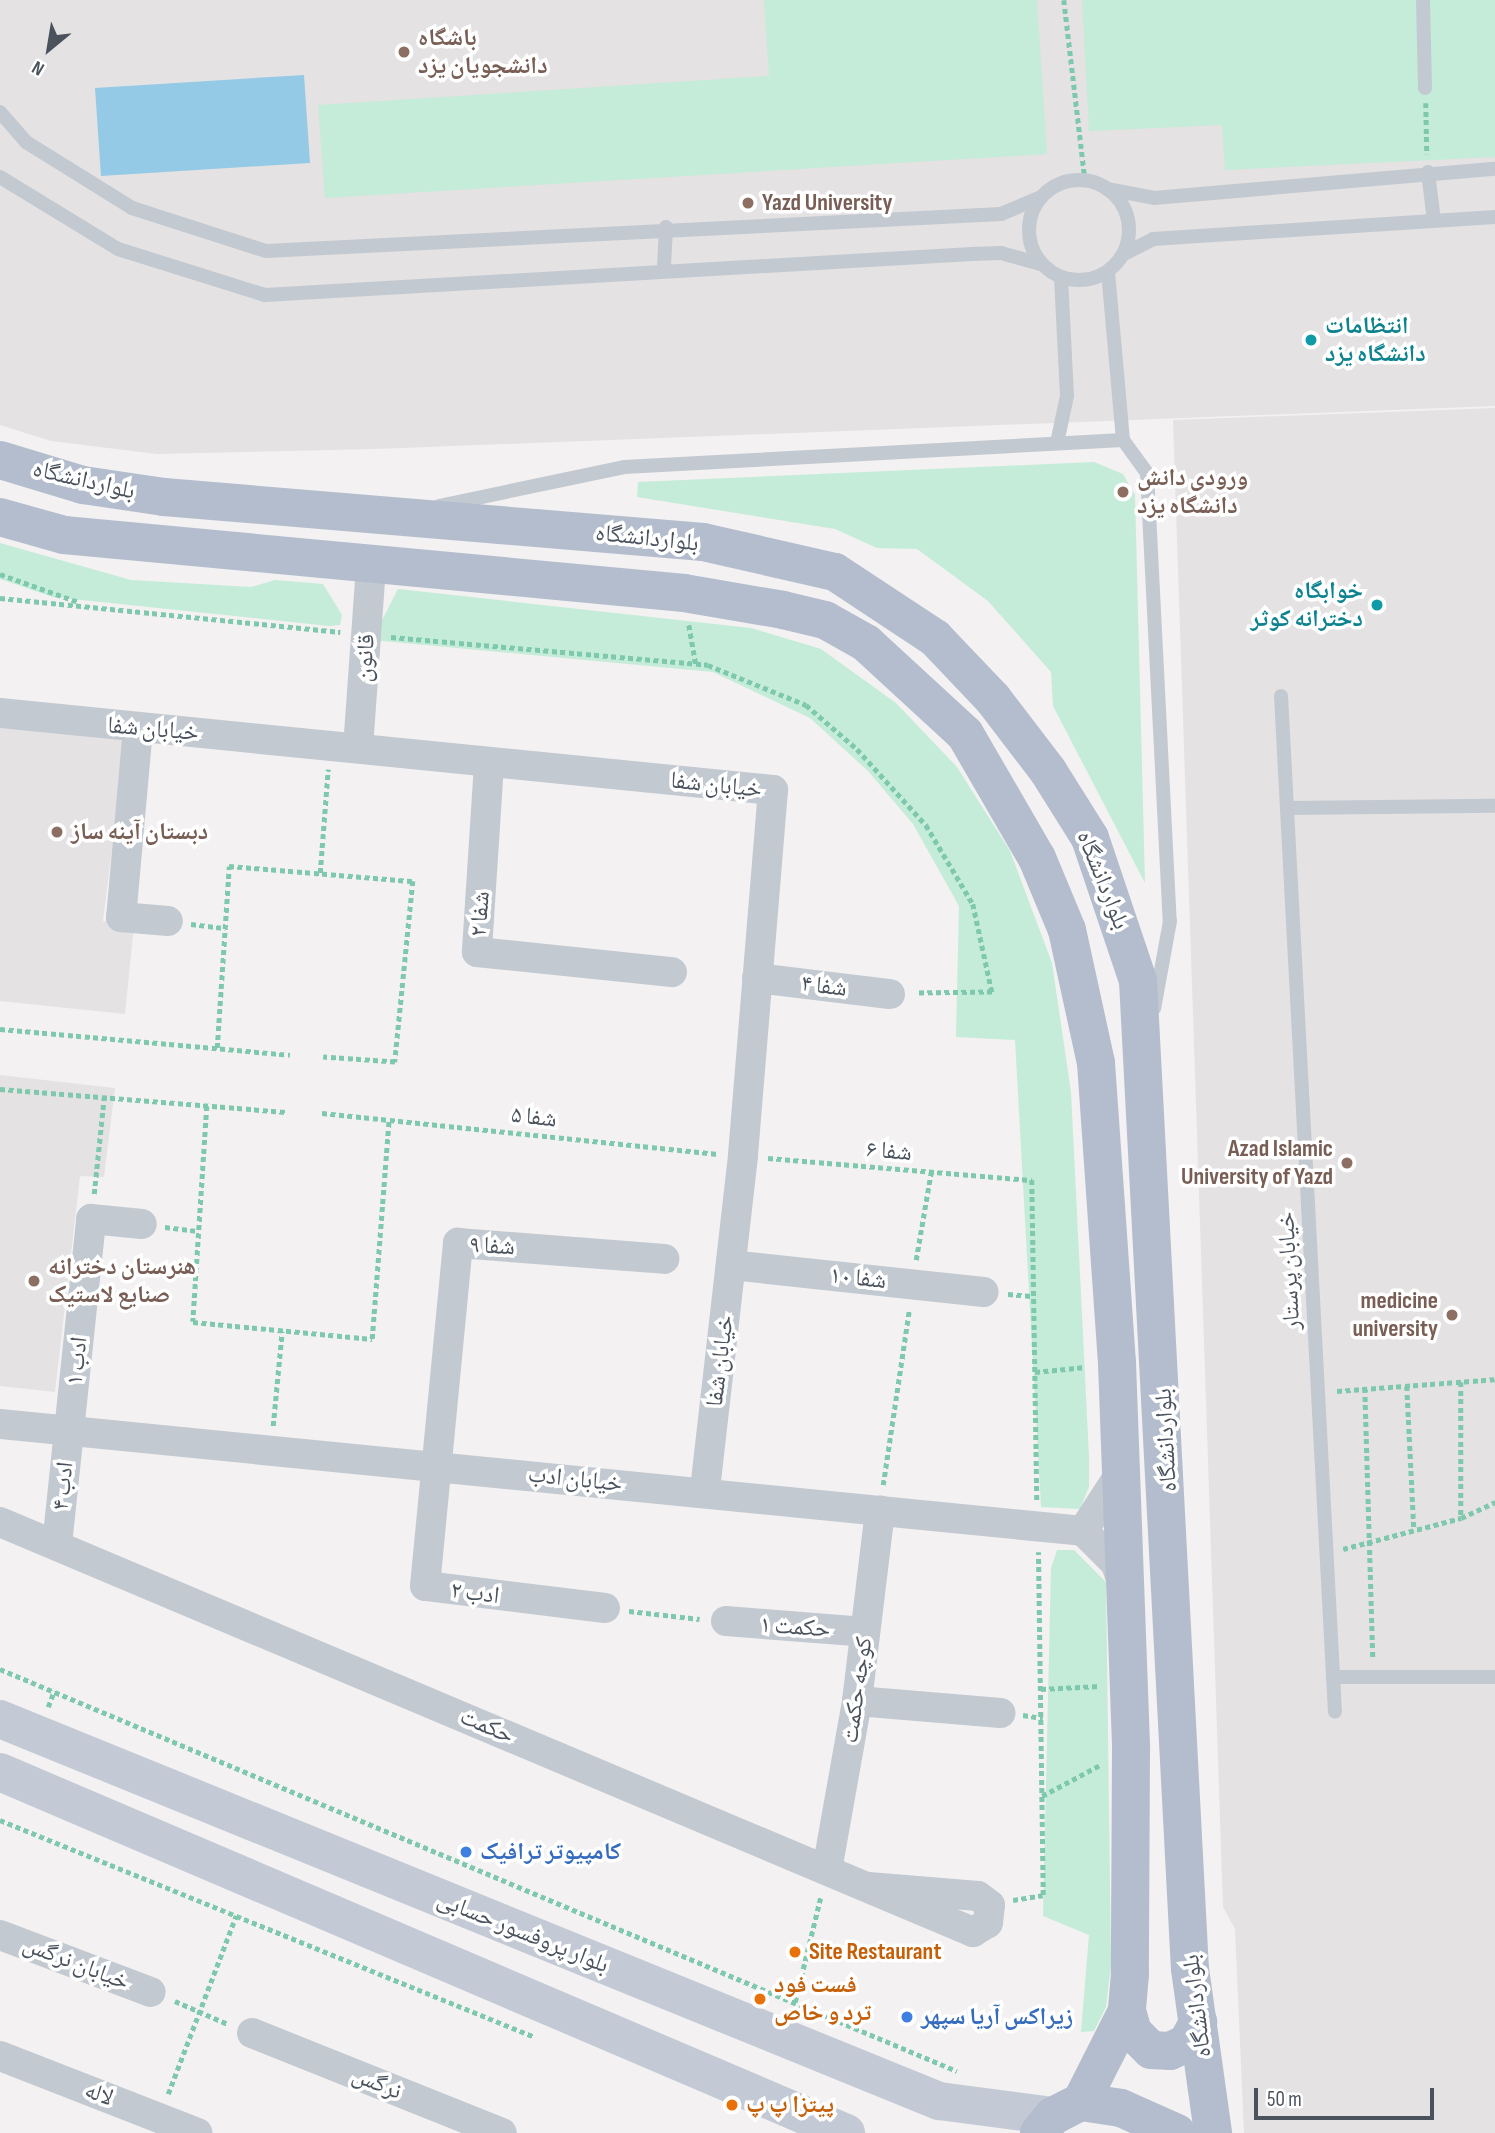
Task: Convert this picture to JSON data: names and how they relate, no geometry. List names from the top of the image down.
{
  "streets": {
    "main road": ["بلواردانشگاه", "بلوار پروفسور حسابی"],
    "street": [
      "قانون",
      "خیابان شفا",
      "شفا ۲",
      "شفا ۴",
      "شفا ۹",
      "شفا ۱۰",
      "ادب ۱",
      "خیابان ادب",
      "ادب ۴",
      "ادب ۲",
      "حکمت ۱",
      "کوچه حکمت",
      "حکمت",
      "خیابان نرگس",
      "نرگس",
      "لاله"
    ],
    "lane": ["خیابان پرستار"],
    "path": ["شفا ۵", "شفا ۶"]
  },
  "crossings": [
    ["بلواردانشگاه", "قانون"],
    ["بلواردانشگاه", "بلوار پروفسور حسابی"],
    ["قانون", "خیابان شفا"],
    ["خیابان شفا", "شفا ۲"],
    ["خیابان شفا", "شفا ۴"],
    ["خیابان شفا", "شفا ۵"],
    ["خیابان شفا", "شفا ۶"],
    ["خیابان شفا", "شفا ۱۰"],
    ["خیابان شفا", "خیابان ادب"],
    ["شفا ۵", "شفا ۶"],
    ["شفا ۹", "خیابان ادب"],
    ["شفا ۹", "ادب ۲"],
    ["ادب ۱", "خیابان ادب"],
    ["ادب ۱", "ادب ۴"],
    ["خیابان ادب", "ادب ۴"],
    ["خیابان ادب", "ادب ۲"],
    ["خیابان ادب", "کوچه حکمت"],
    ["ادب ۴", "حکمت"],
    ["حکمت ۱", "کوچه حکمت"],
    ["کوچه حکمت", "حکمت"]
  ],
  "places": [
    "باشگاه دانشجویان یزد",
    "Yazd University",
    "انتظامات دانشگاه یزد",
    "ورودی دانش دانشگاه یزد",
    "خوابگاه دخترانه کوثر",
    "دبستان آینه ساز",
    "Azad Islamic University of Yazd",
    "هنرستان دخترانه صنایع لاستیک",
    "medicine university",
    "کامپیوتر ترافیک",
    "Site Restaurant",
    "فست فود ترد و خاص",
    "زیراکس آریا سپهر",
    "پیتزا پ پ"
  ],
  "scale_bar": "50 m",
  "north": "bottom left"
}
